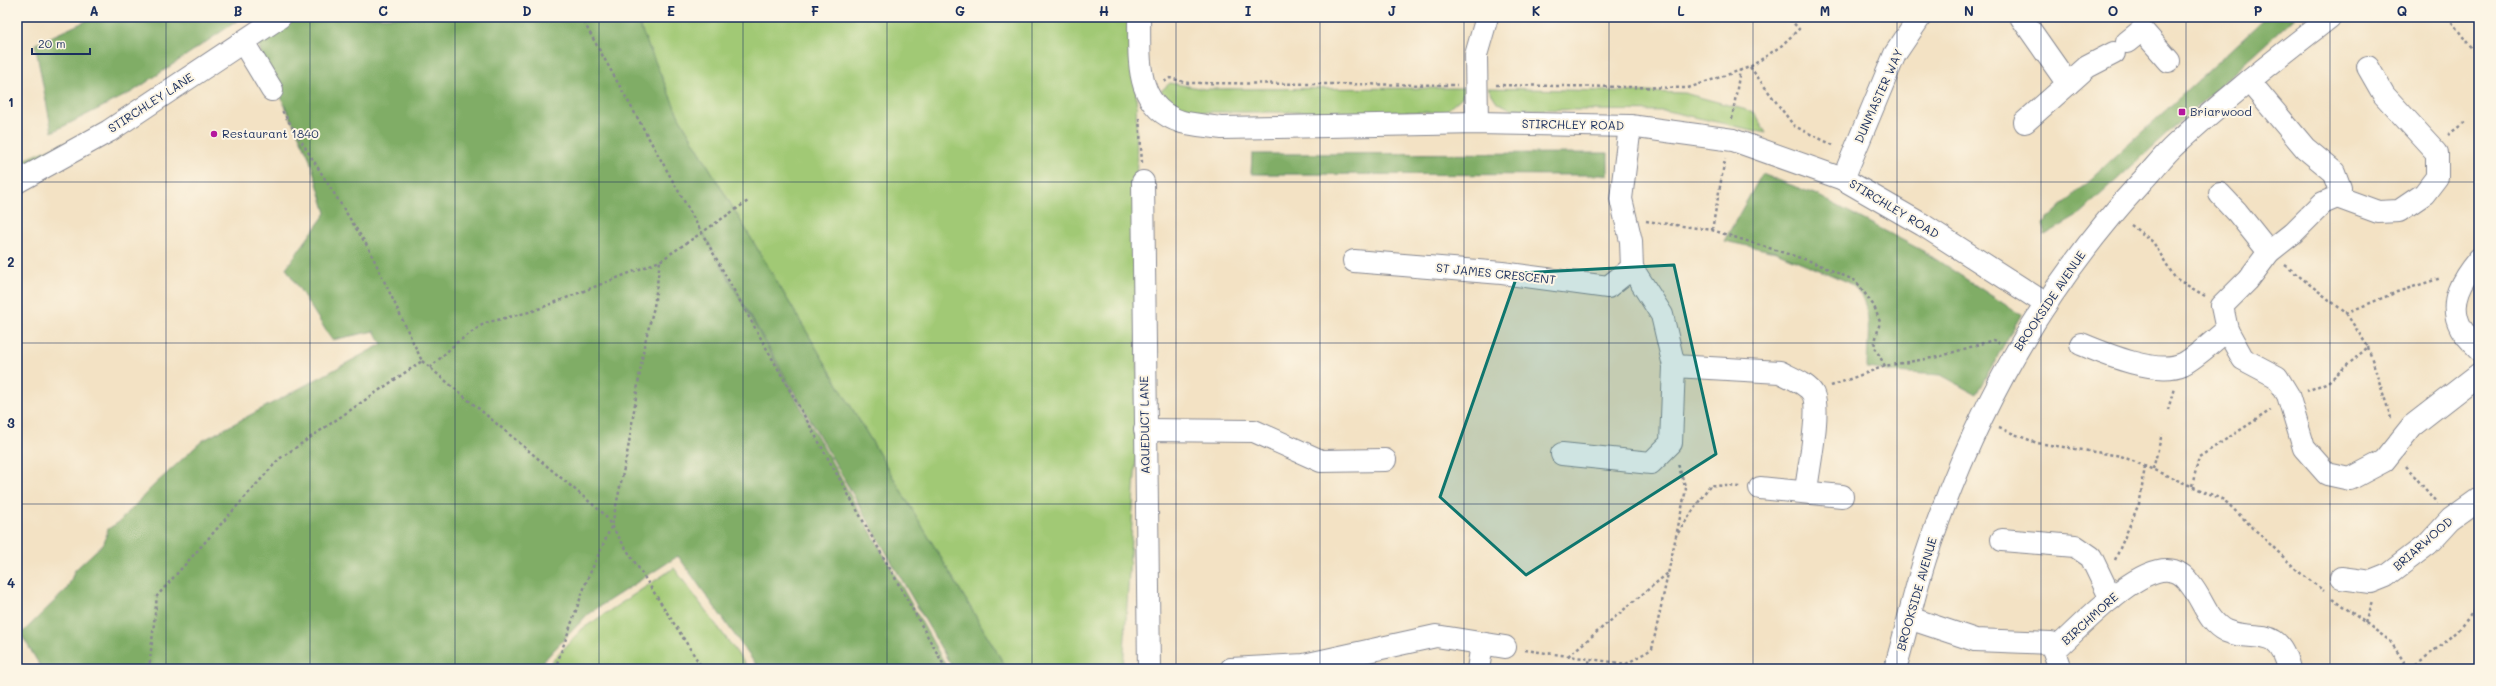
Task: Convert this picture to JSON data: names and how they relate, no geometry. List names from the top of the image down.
{
  "streets": {
    "street": [
      "DUNMASTER WAY",
      "STIRCHLEY LANE",
      "STIRCHLEY ROAD",
      "ST JAMES CRESCENT",
      "BROOKSIDE AVENUE",
      "AQUEDUCT LANE",
      "BRIARWOOD",
      "BIRCHMORE"
    ]
  },
  "crossings": [
    ["DUNMASTER WAY", "STIRCHLEY ROAD"],
    ["STIRCHLEY ROAD", "BROOKSIDE AVENUE"],
    ["BROOKSIDE AVENUE", "BIRCHMORE"]
  ],
  "places": {
    "transit": ["Briarwood"],
    "other": ["Restaurant 1840"]
  },
  "scale_bar": "20 m",
  "grid": {
    "columns": [
      "A",
      "B",
      "C",
      "D",
      "E",
      "F",
      "G",
      "H",
      "I",
      "J",
      "K",
      "L",
      "M",
      "N",
      "O",
      "P",
      "Q"
    ],
    "rows": [
      "1",
      "2",
      "3",
      "4"
    ]
  }
}
